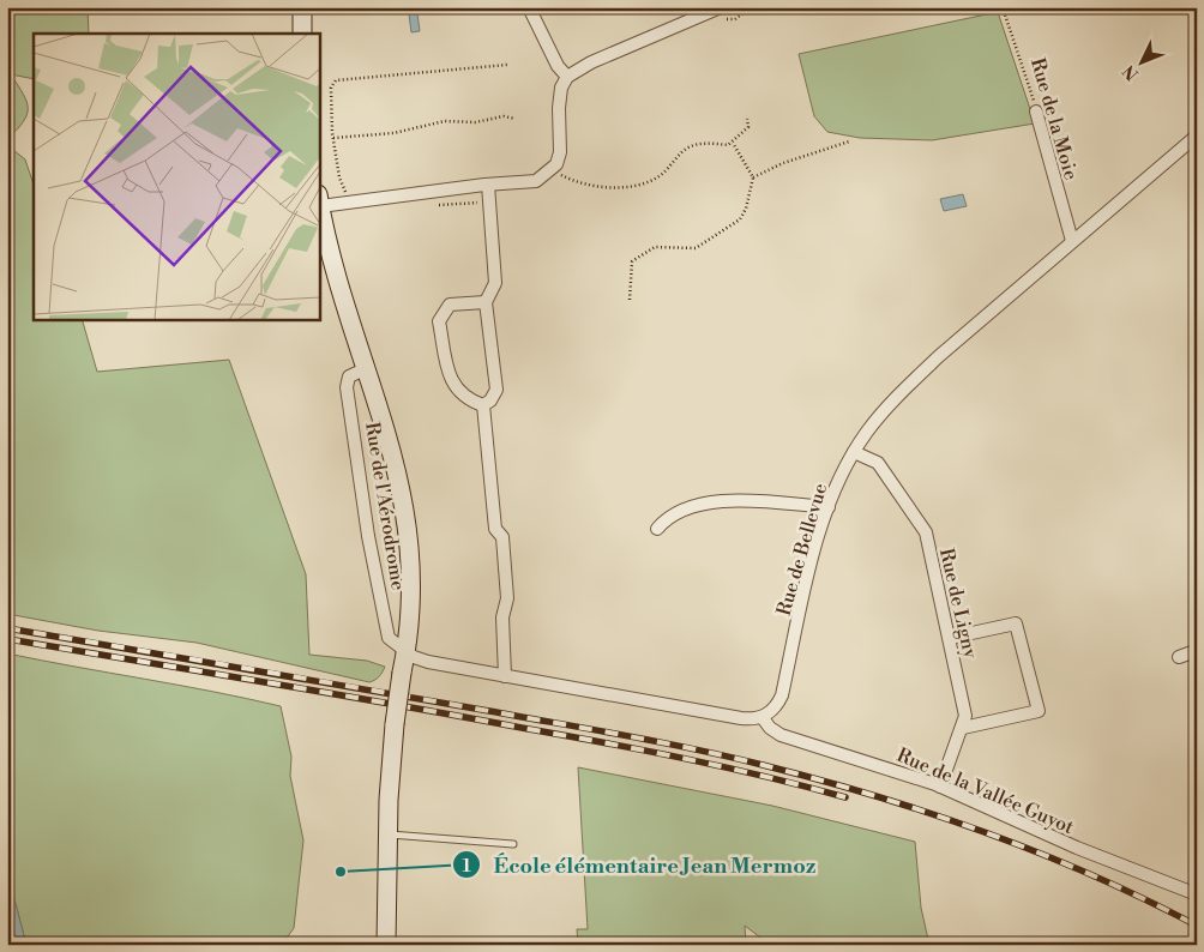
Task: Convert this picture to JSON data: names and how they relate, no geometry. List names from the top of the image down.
{
  "streets": {
    "street": [
      "Rue de la Moie",
      "Rue de l'Aérodrome",
      "Rue de Bellevue",
      "Rue de Ligny",
      "Rue de la Vallée Guyot"
    ]
  },
  "crossings": [
    ["Rue de la Moie", "Rue de Bellevue"],
    ["Rue de Bellevue", "Rue de Ligny"],
    ["Rue de Bellevue", "Rue de la Vallée Guyot"],
    ["Rue de Ligny", "Rue de la Vallée Guyot"]
  ],
  "places": ["École élémentaire Jean Mermoz"],
  "north": "bottom left"
}
